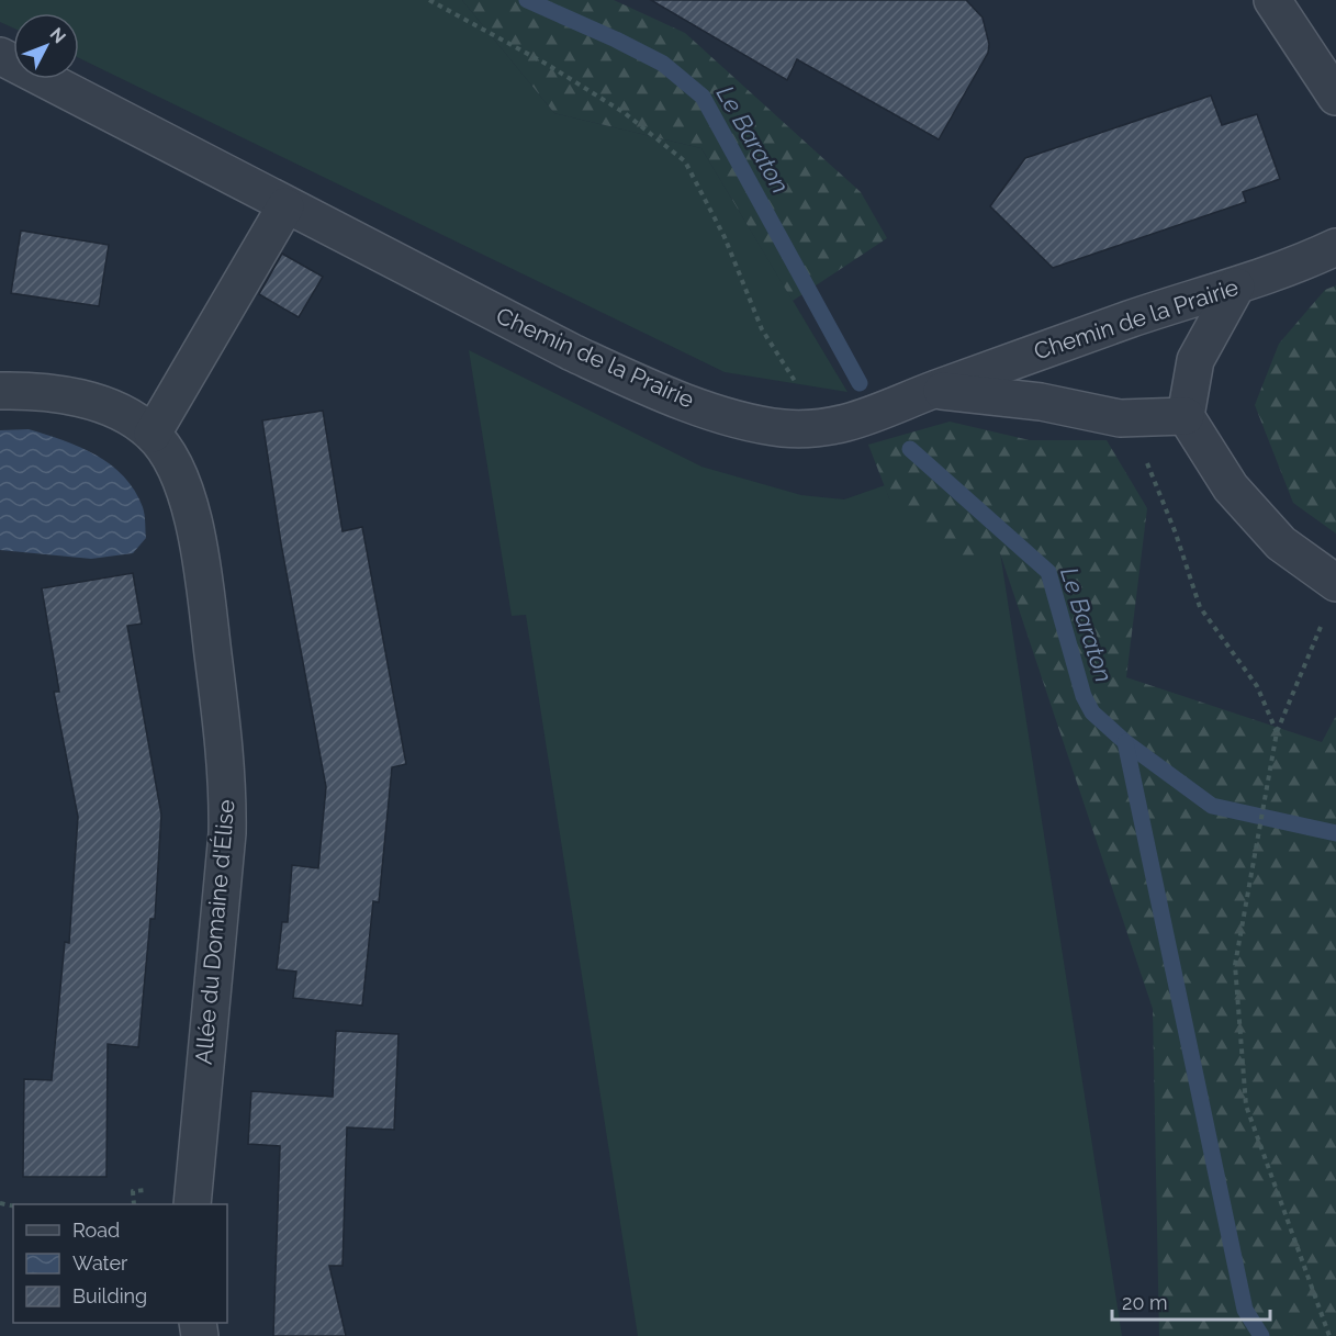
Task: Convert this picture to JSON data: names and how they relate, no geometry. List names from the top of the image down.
{
  "streets": {
    "street": ["Chemin de la Prairie", "Allée du Domaine d'Élise"]
  },
  "water": ["Le Baraton"],
  "legend": ["Road", "Water", "Building"],
  "scale_bar": "20 m",
  "north": "top right"
}
